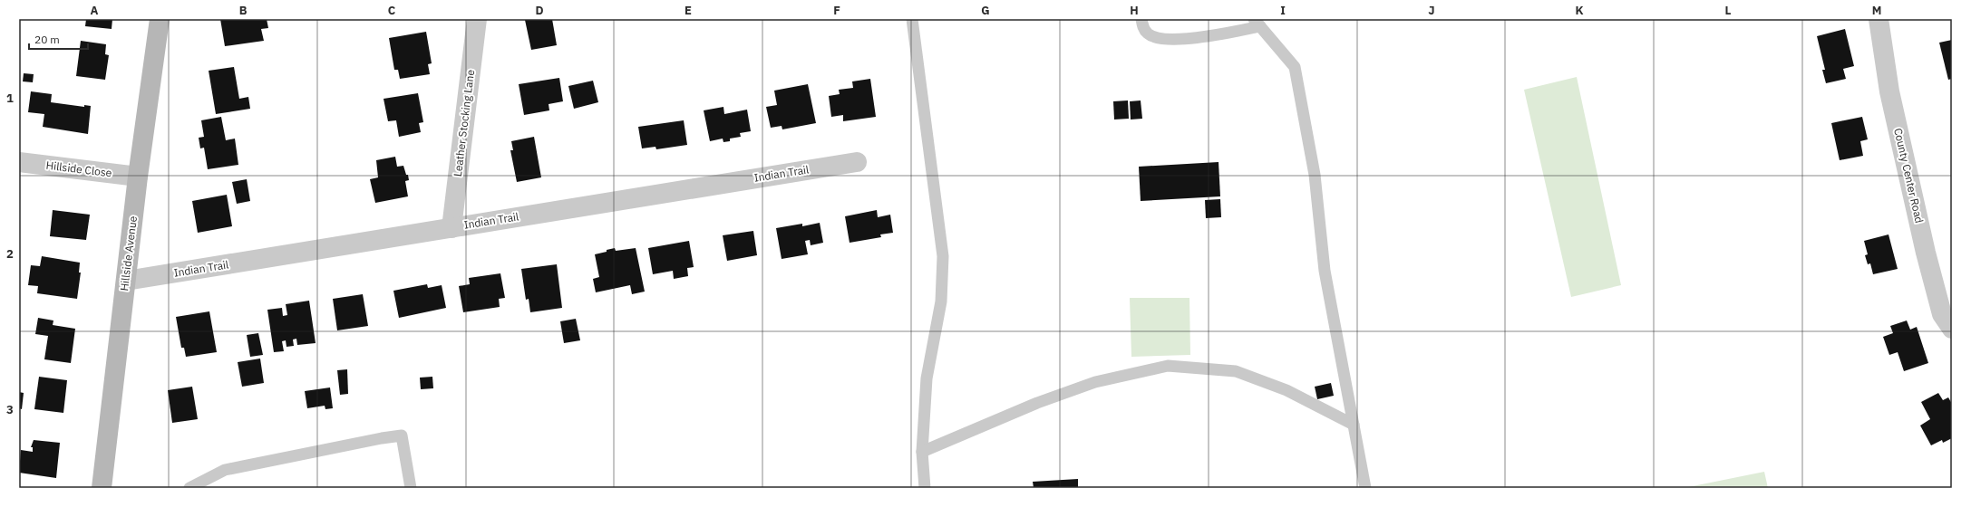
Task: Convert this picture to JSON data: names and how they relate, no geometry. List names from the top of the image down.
{
  "streets": {
    "main road": ["Hillside Avenue"],
    "street": [
      "Leather Stocking Lane",
      "Hillside Close",
      "Indian Trail",
      "County Center Road"
    ]
  },
  "crossings": [
    ["Leather Stocking Lane", "Indian Trail"],
    ["Hillside Close", "Hillside Avenue"],
    ["Indian Trail", "Hillside Avenue"]
  ],
  "scale_bar": "20 m",
  "grid": {
    "columns": [
      "A",
      "B",
      "C",
      "D",
      "E",
      "F",
      "G",
      "H",
      "I",
      "J",
      "K",
      "L",
      "M"
    ],
    "rows": ["1", "2", "3"]
  }
}
